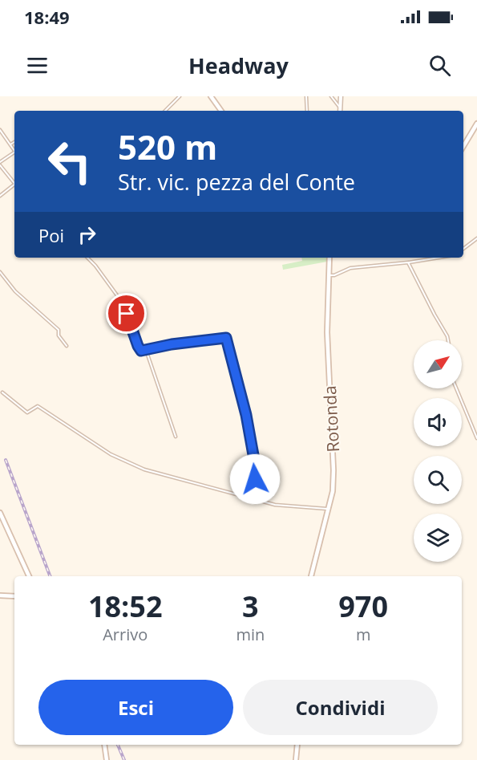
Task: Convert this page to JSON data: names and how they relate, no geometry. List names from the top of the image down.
{
  "streets": {
    "main road": ["Rotonda"]
  },
  "north": "top right",
  "page": {
    "status": "18:49",
    "header": "Headway",
    "turn": ["520 m", "Str. vic. pezza del Conte"],
    "then": "Poi",
    "eta": [
      "18:52",
      "Arrivo",
      "3",
      "min",
      "970",
      "m"
    ],
    "buttons": ["Esci", "Condividi"]
  }
}
